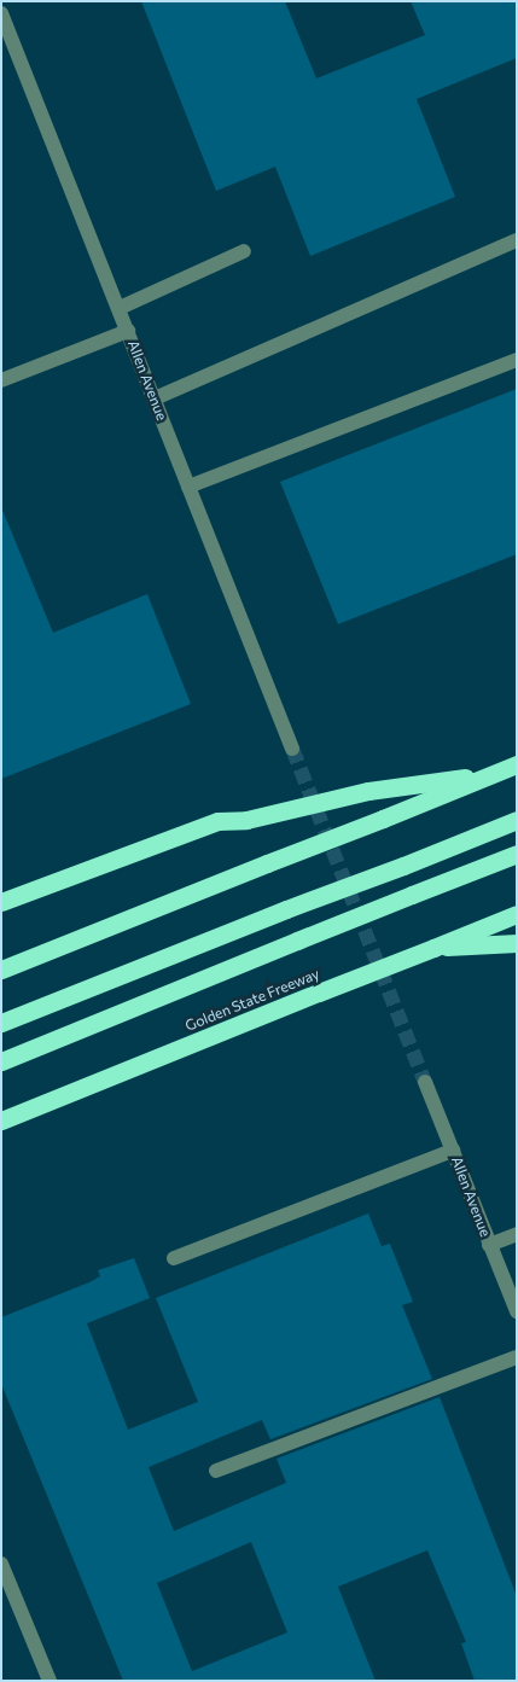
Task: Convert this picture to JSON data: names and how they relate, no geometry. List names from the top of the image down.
{
  "streets": {
    "highway": ["Golden State Freeway"],
    "street": ["Allen Avenue"]
  }
}
